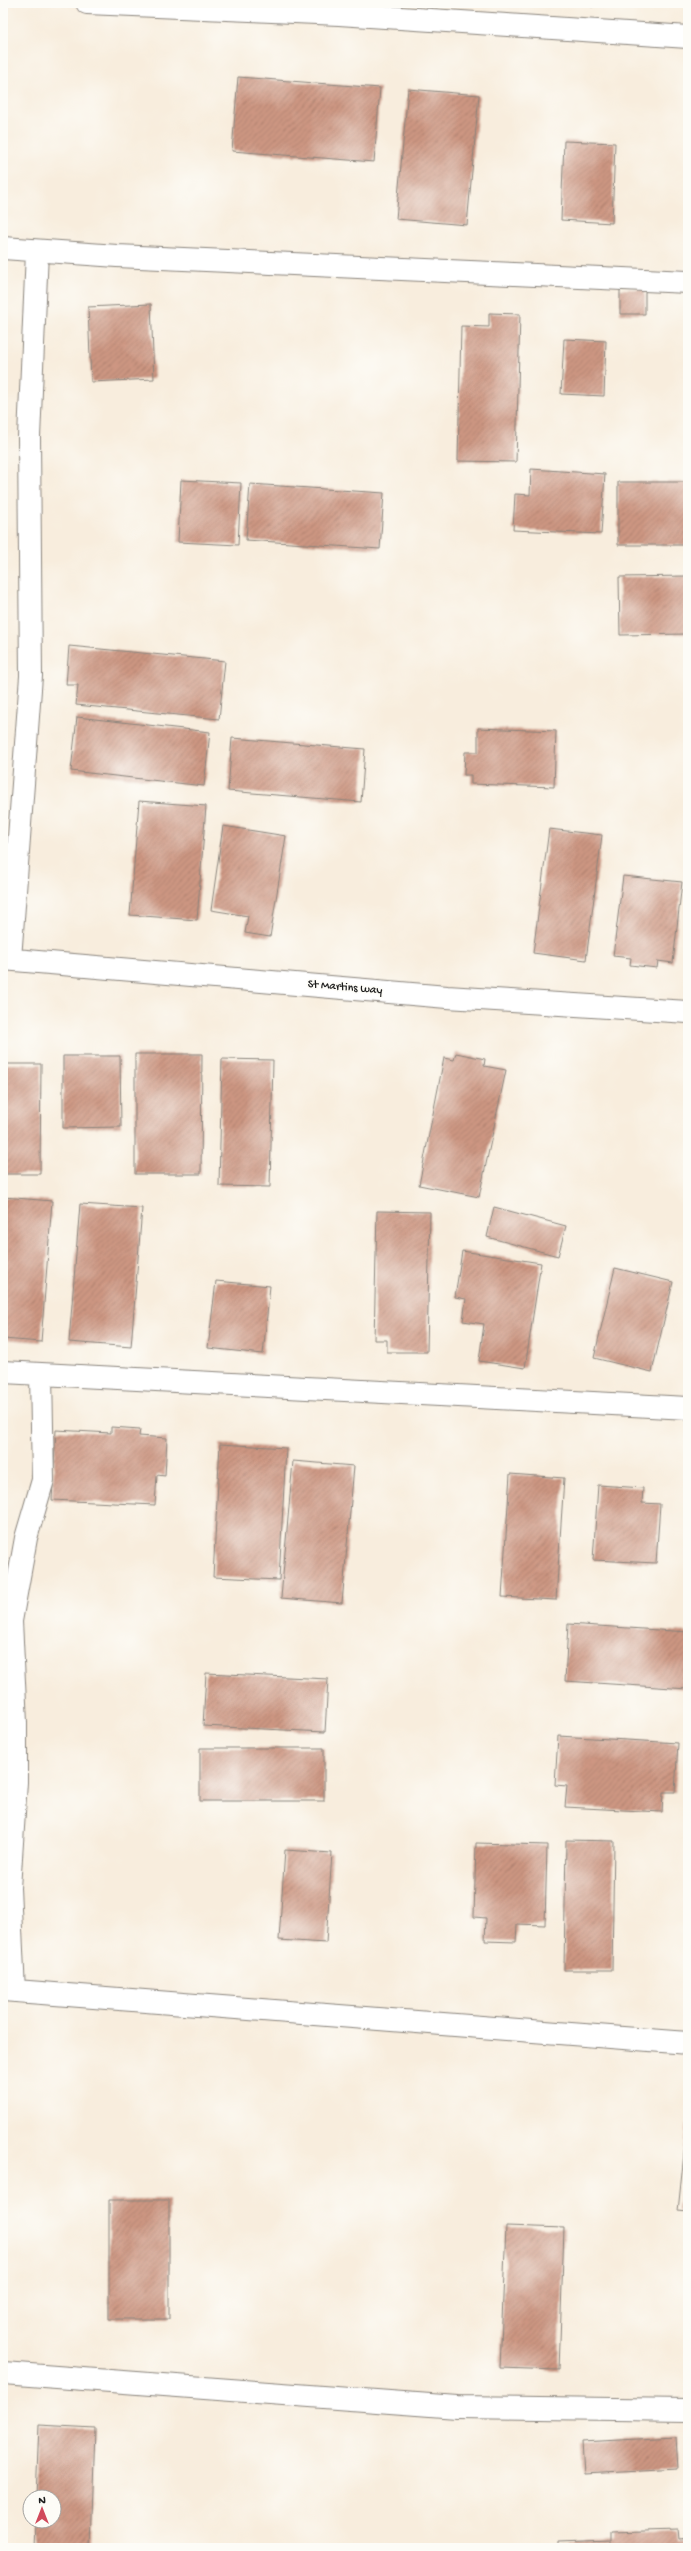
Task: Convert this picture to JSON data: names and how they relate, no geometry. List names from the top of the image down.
{
  "streets": {
    "street": ["St Martins way"]
  },
  "north": "top"
}
